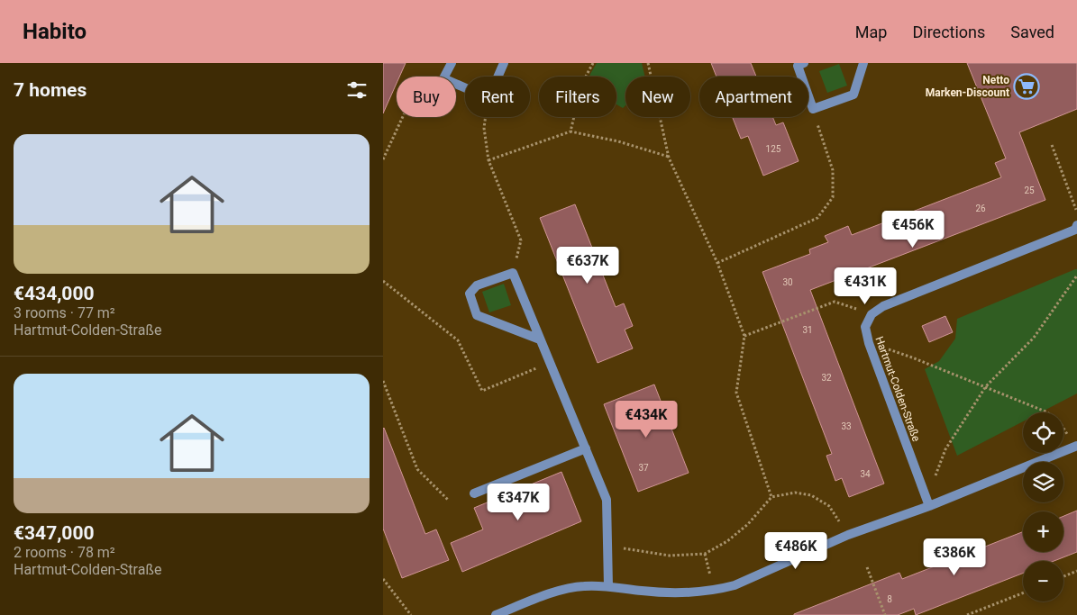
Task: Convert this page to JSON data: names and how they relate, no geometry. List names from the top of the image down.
{
  "streets": {
    "street": ["Hartmut-Colden-Straße"]
  },
  "places": {
    "supermarket": ["Netto Marken-Discount"]
  },
  "house_numbers": [
    "125",
    "25",
    "26",
    "30",
    "31",
    "32",
    "33",
    "37",
    "34",
    "8"
  ],
  "page": {
    "header": "Habito",
    "nav": ["Map", "Directions", "Saved"],
    "heading": "7 homes",
    "chip": [
      "Buy",
      "Rent",
      "Filters",
      "New",
      "Apartment"
    ],
    "list": [
      {
        "name": "€434,000",
        "note": "3 rooms · 77 m² · Hartmut-Colden-Straße"
      },
      {
        "name": "€347,000",
        "note": "2 rooms · 78 m² · Hartmut-Colden-Straße"
      }
    ],
    "price": [
      "€456K",
      "€637K",
      "€431K",
      "€434K",
      "€347K",
      "€486K",
      "€386K"
    ],
    "map_buttons": ["+", "−"]
  }
}
